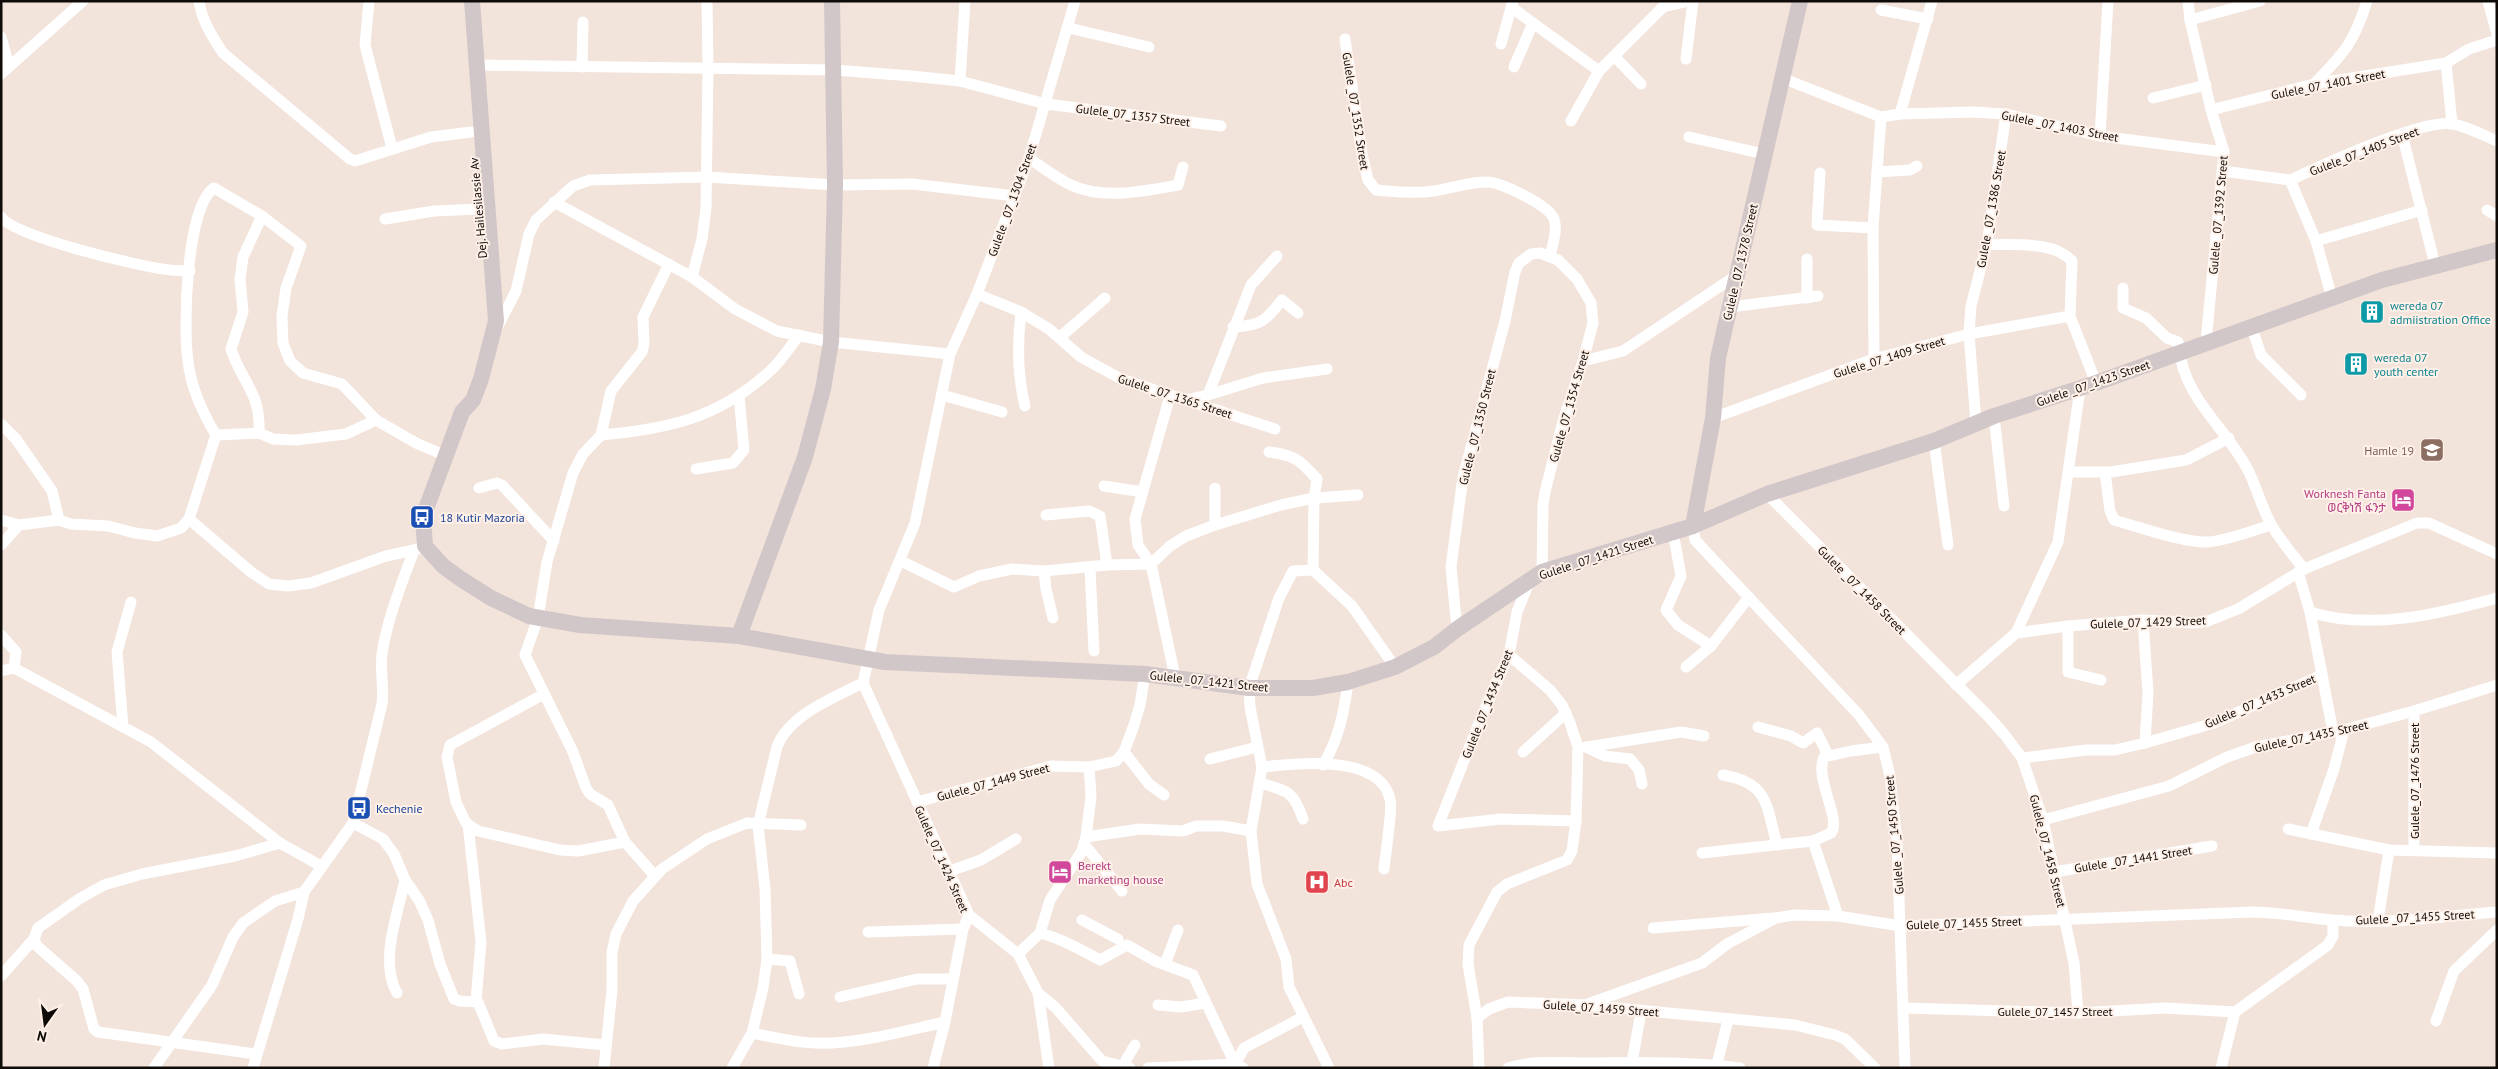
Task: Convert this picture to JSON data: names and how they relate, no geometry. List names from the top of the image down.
{
  "streets": {
    "main road": [
      "Dej. Hailesilassie Av",
      "Gulele _07_1378 Street",
      "Gulele _07_1423 Street",
      "Gulele _07_1421 Street"
    ],
    "street": [
      "Gulele_07_1401 Street",
      "Gulele _07_1352 Street",
      "Gulele_07_1357 Street",
      "Gulele _07_1403 Street",
      "Gulele_07_1405 Street",
      "Gulele _07_1304 Street",
      "Gulele _07_1386 Street",
      "Gulele _07_1392 Street",
      "Gulele_07_1409 Street",
      "Gulele _07_1365 Street",
      "Gulele_07_1354 Street",
      "Gulele _07_1350 Street",
      "Gulele _07_1458 Street",
      "Gulele_07_1429 Street",
      "Gulele _07_1433 Street",
      "Gulele_07_1434 Street",
      "Gulele_07_1435 Street",
      "Gulele_07_1476 Street",
      "Gulele_07_1449 Street",
      "Gulele _07_1450 Street",
      "Gulele_07_1458 Street",
      "Gulele_07_1424 Street",
      "Gulele _07_1441 Street",
      "Gulele _07_1455 Street",
      "Gulele_07_1455 Street",
      "Gulele_07_1459 Street",
      "Gulele_07_1457 Street"
    ]
  },
  "crossings": [
    ["Gulele_07_1401 Street", "Gulele _07_1392 Street"],
    ["Gulele _07_1352 Street", "Gulele_07_1354 Street"],
    ["Gulele _07_1352 Street", "Gulele _07_1350 Street"],
    ["Gulele_07_1357 Street", "Gulele _07_1304 Street"],
    ["Gulele _07_1403 Street", "Gulele _07_1386 Street"],
    ["Gulele _07_1403 Street", "Gulele _07_1392 Street"],
    ["Gulele _07_1304 Street", "Gulele _07_1365 Street"],
    ["Gulele _07_1304 Street", "Gulele _07_1421 Street"],
    ["Gulele _07_1386 Street", "Gulele_07_1409 Street"],
    ["Gulele _07_1386 Street", "Gulele _07_1423 Street"],
    ["Gulele _07_1392 Street", "Gulele _07_1423 Street"],
    ["Gulele _07_1378 Street", "Gulele_07_1409 Street"],
    ["Gulele _07_1378 Street", "Gulele _07_1423 Street"],
    ["Gulele _07_1378 Street", "Gulele _07_1421 Street"],
    ["Gulele _07_1378 Street", "Gulele _07_1450 Street"],
    ["Gulele _07_1423 Street", "Gulele _07_1421 Street"],
    ["Gulele _07_1423 Street", "Gulele _07_1458 Street"],
    ["Gulele _07_1423 Street", "Gulele _07_1450 Street"],
    ["Gulele_07_1354 Street", "Gulele _07_1350 Street"],
    ["Gulele_07_1354 Street", "Gulele _07_1421 Street"],
    ["Gulele_07_1354 Street", "Gulele_07_1434 Street"],
    ["Gulele _07_1350 Street", "Gulele _07_1421 Street"],
    ["Gulele _07_1421 Street", "Gulele_07_1434 Street"],
    ["Gulele _07_1421 Street", "Gulele _07_1450 Street"],
    ["Gulele _07_1458 Street", "Gulele_07_1458 Street"],
    ["Gulele _07_1433 Street", "Gulele_07_1458 Street"],
    ["Gulele_07_1435 Street", "Gulele_07_1476 Street"],
    ["Gulele_07_1435 Street", "Gulele_07_1458 Street"],
    ["Gulele_07_1449 Street", "Gulele_07_1424 Street"],
    ["Gulele _07_1450 Street", "Gulele_07_1455 Street"],
    ["Gulele _07_1450 Street", "Gulele_07_1457 Street"],
    ["Gulele_07_1458 Street", "Gulele _07_1441 Street"],
    ["Gulele_07_1458 Street", "Gulele_07_1455 Street"],
    ["Gulele_07_1458 Street", "Gulele_07_1457 Street"],
    ["Gulele _07_1455 Street", "Gulele_07_1455 Street"],
    ["Gulele_07_1455 Street", "Gulele_07_1459 Street"]
  ],
  "places": {
    "building": ["wereda 07 admiistration Office", "wereda 07 youth center"],
    "school or university": ["Hamle 19"],
    "hotel": ["Worknesh Fanta ወርቅነሽ ፋንታ", "Berekt marketing house"],
    "bus stop": ["18 Kutir Mazoria", "Kechenie"],
    "hospital": ["Abc"]
  },
  "north": "bottom"
}
